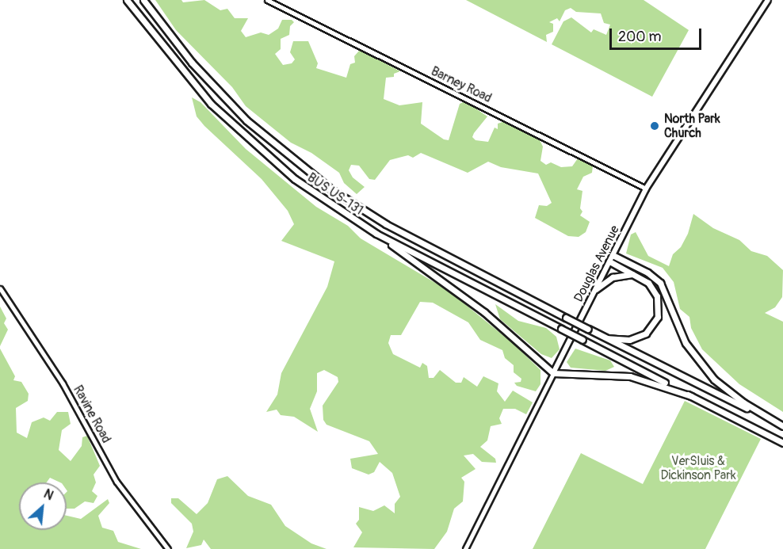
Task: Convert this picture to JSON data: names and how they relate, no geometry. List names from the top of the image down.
{
  "streets": {
    "highway": ["BUS US-131"],
    "main road": ["Douglas Avenue"],
    "street": ["Barney Road", "Ravine Road"]
  },
  "crossings": [
    ["Barney Road", "Douglas Avenue"]
  ],
  "parks": ["VerSluis & Dickinson Park"],
  "places": ["North Park Church"],
  "scale_bar": "200 m",
  "north": "top right"
}
